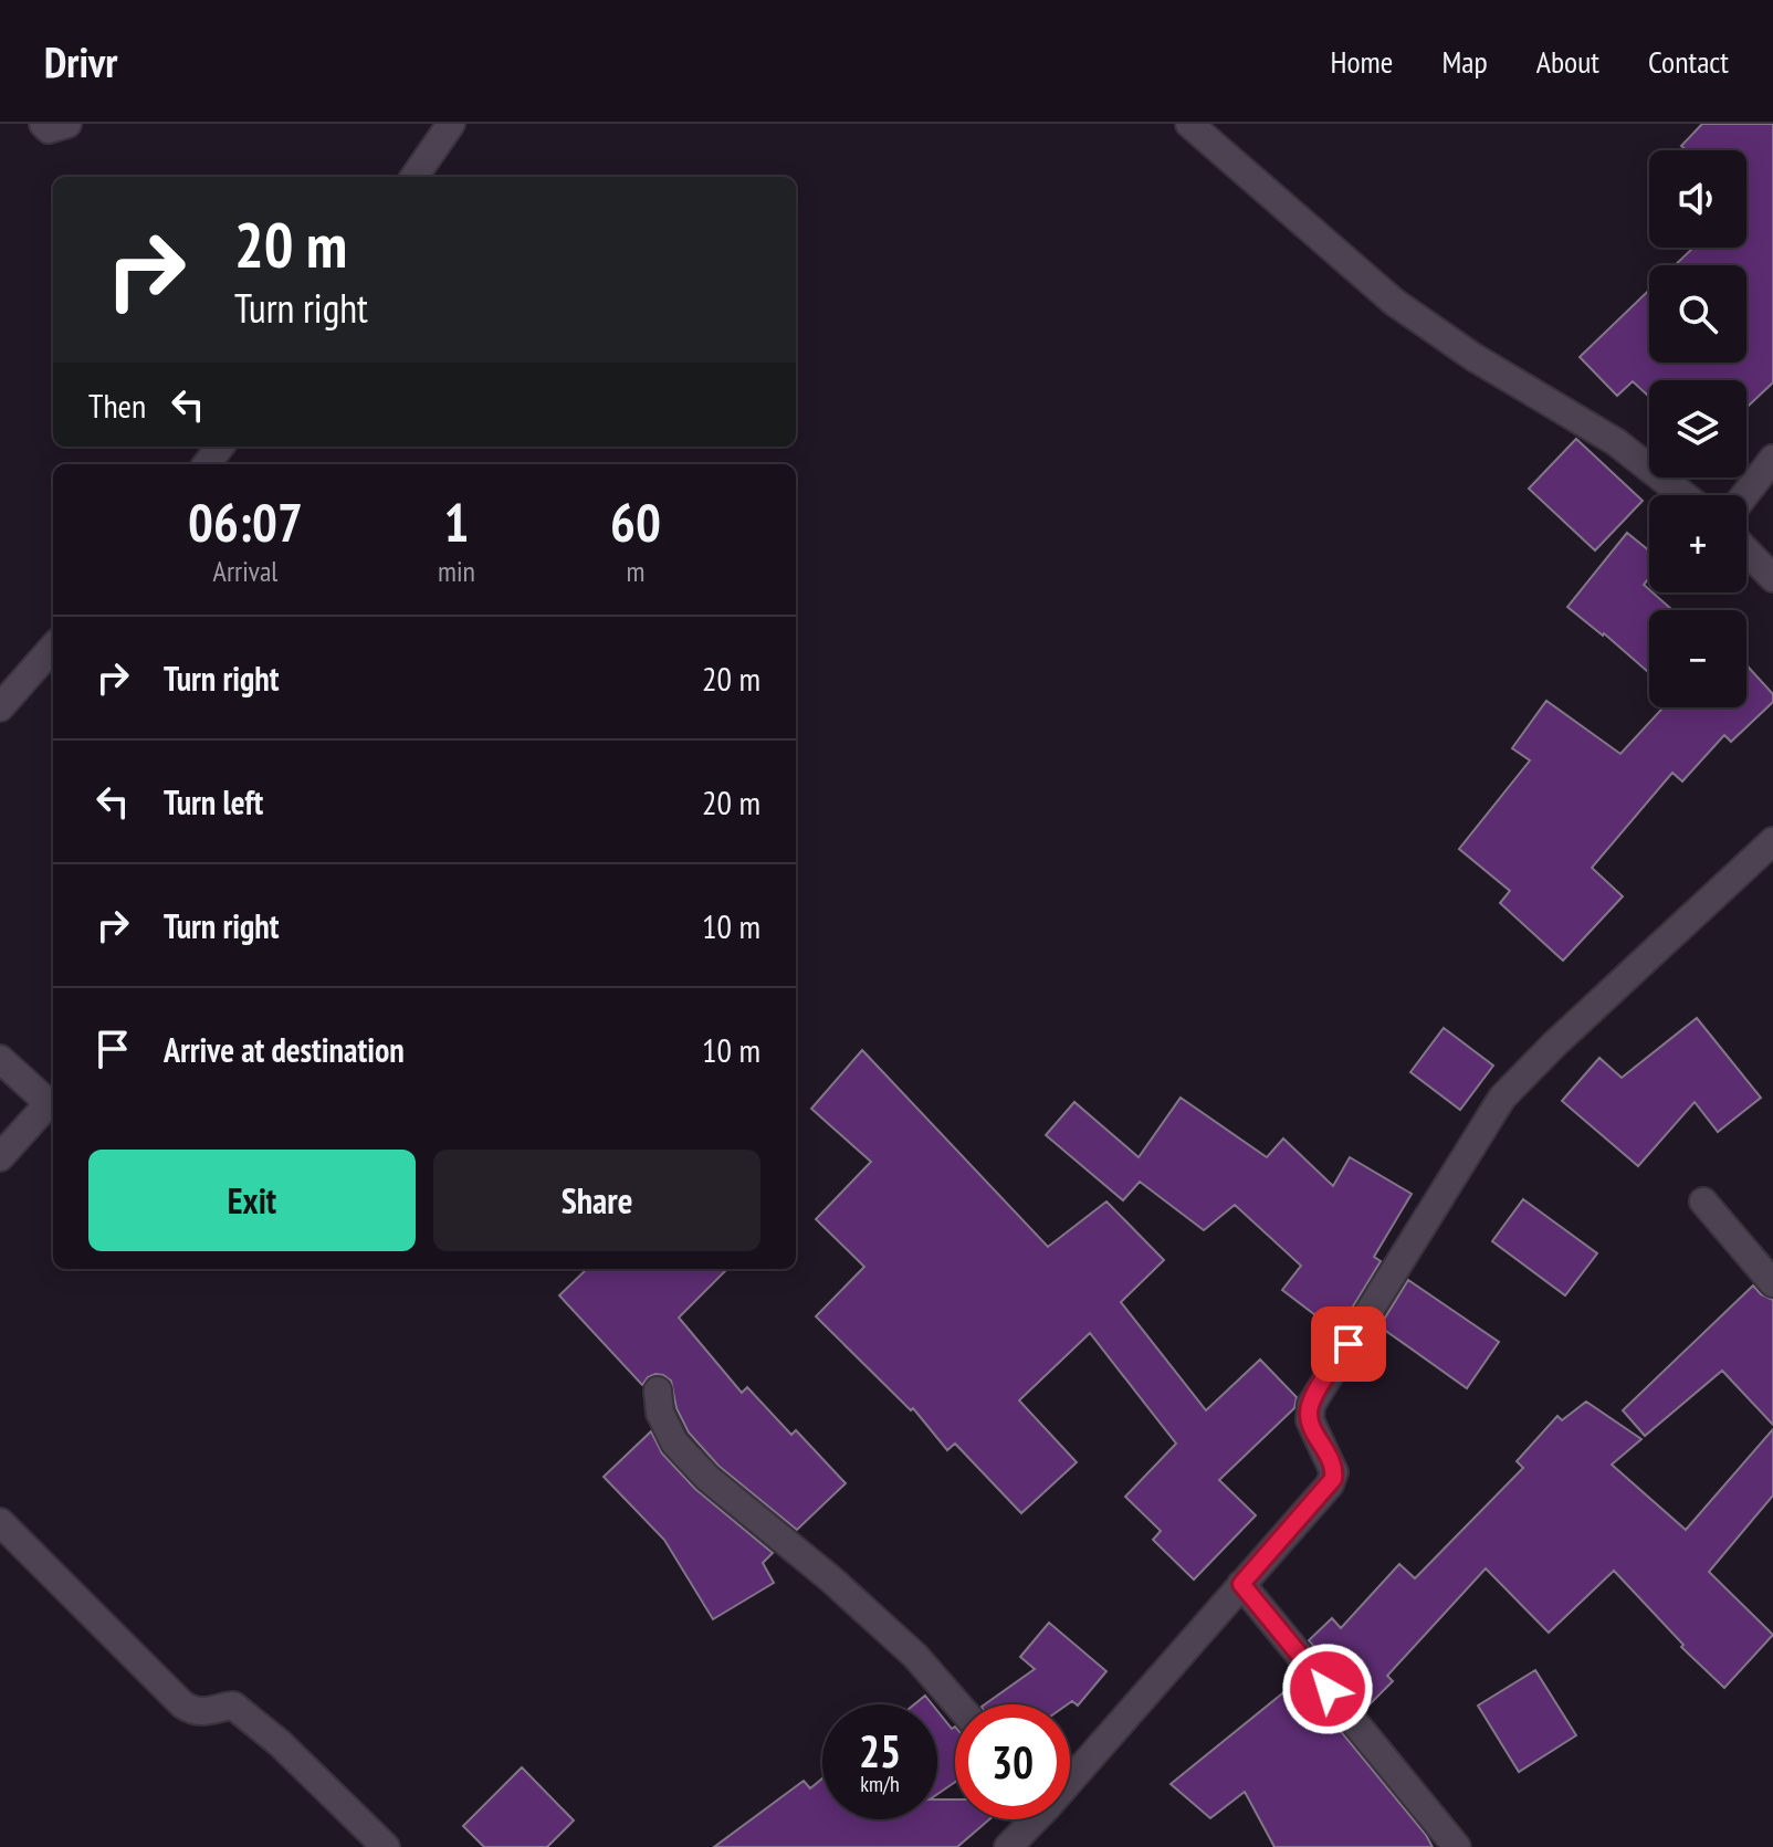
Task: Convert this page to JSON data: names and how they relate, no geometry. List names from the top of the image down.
{
  "page": {
    "header": "Drivr",
    "nav": [
      "Home",
      "Map",
      "About",
      "Contact"
    ],
    "map_buttons": ["+", "−"],
    "turn": ["20 m", "Turn right"],
    "then": "Then",
    "eta": [
      "06:07",
      "Arrival",
      "1",
      "min",
      "60",
      "m"
    ],
    "list": [
      {
        "name": "Turn right",
        "value": "20 m"
      },
      {
        "name": "Turn left",
        "value": "20 m"
      },
      {
        "name": "Turn right",
        "value": "10 m"
      },
      {
        "name": "Arrive at destination",
        "value": "10 m"
      }
    ],
    "buttons": ["Exit", "Share"],
    "speed": "25 km/h",
    "limit": "30"
  }
}
